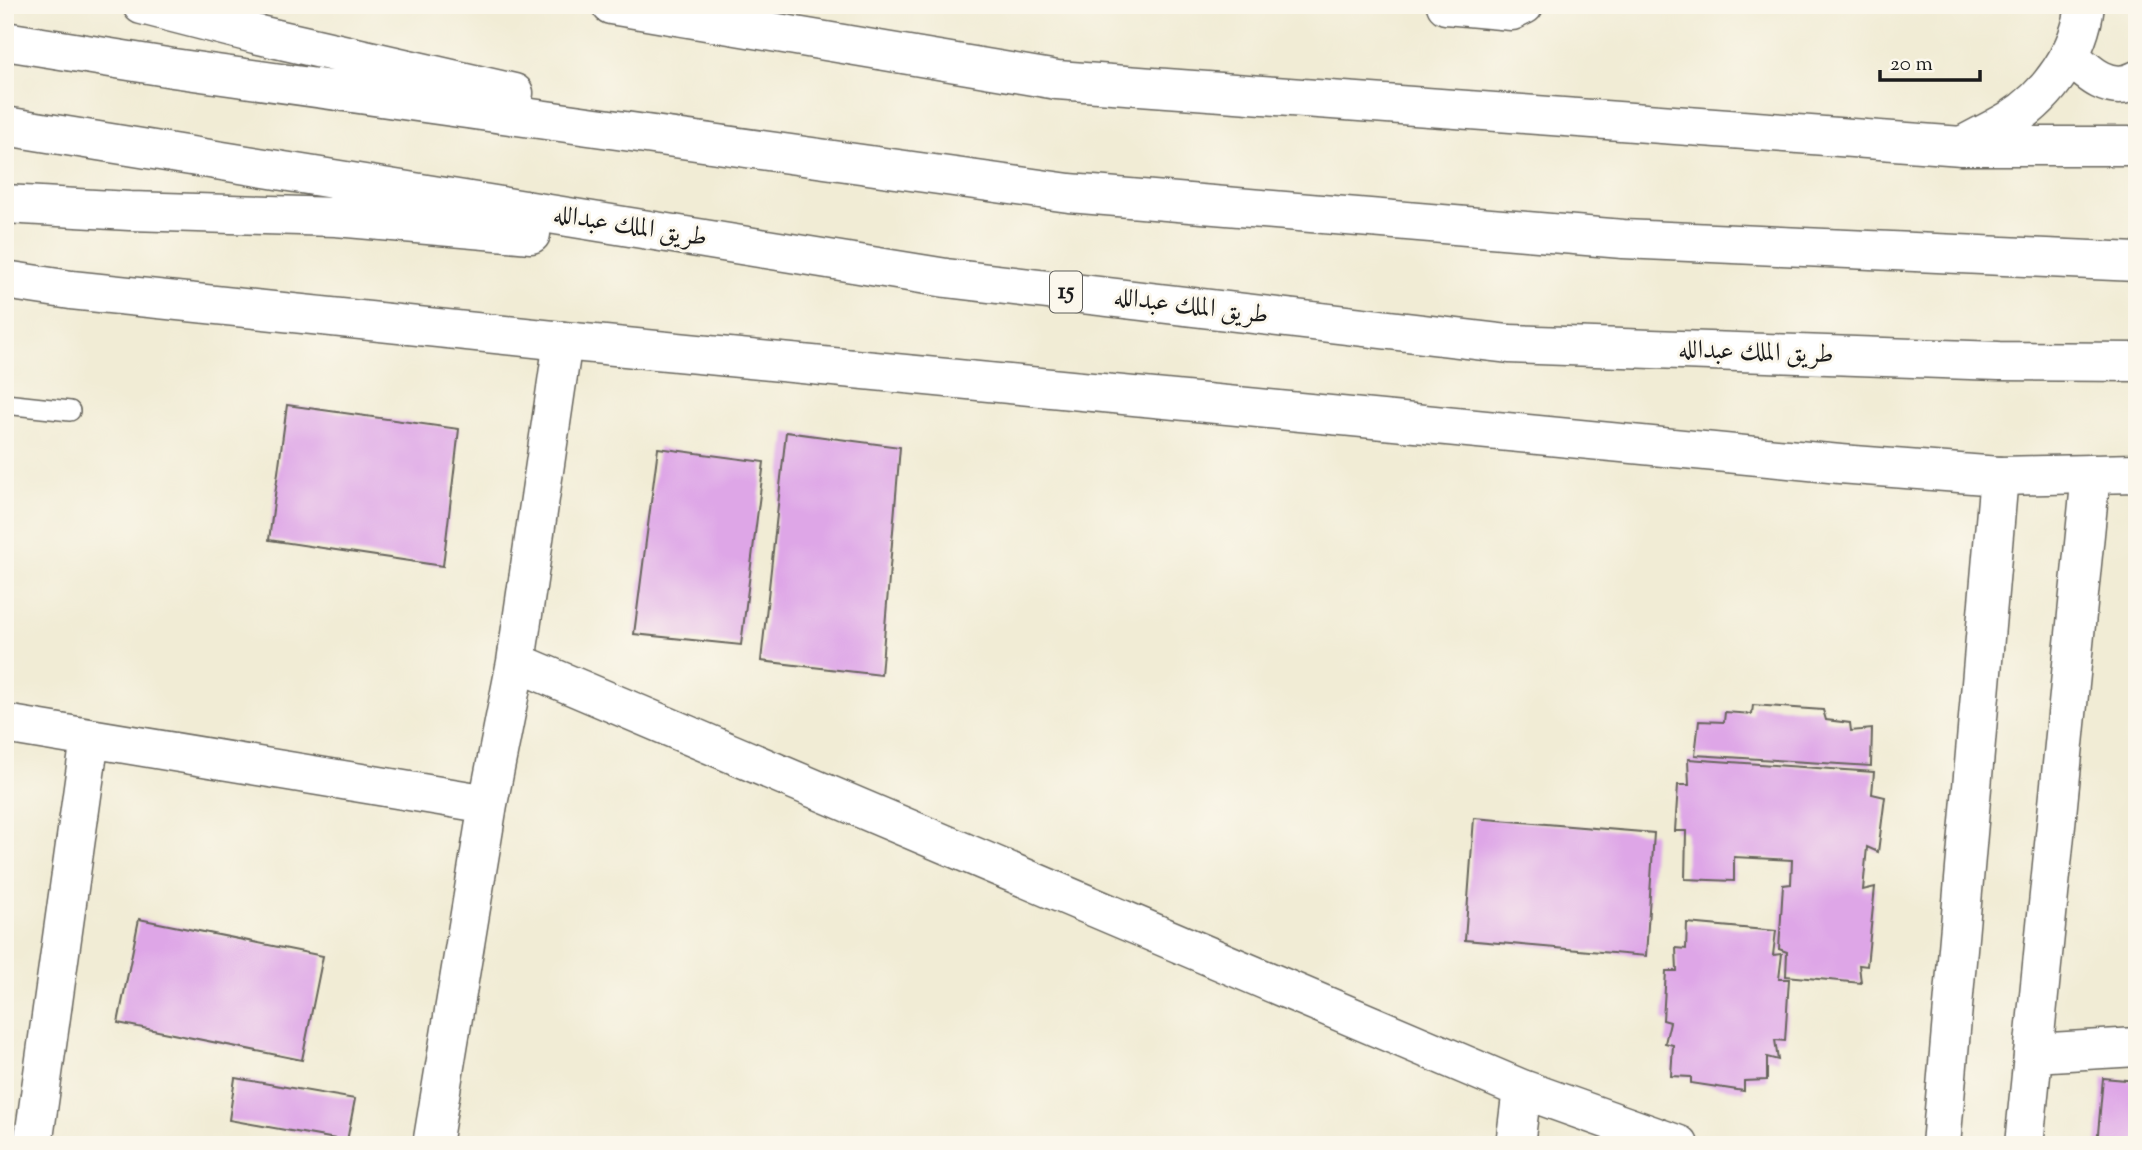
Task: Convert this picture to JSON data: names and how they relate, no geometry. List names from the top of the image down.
{
  "streets": {
    "main road": ["طريق الملك عبدالله", "15"]
  },
  "scale_bar": "20 m"
}
